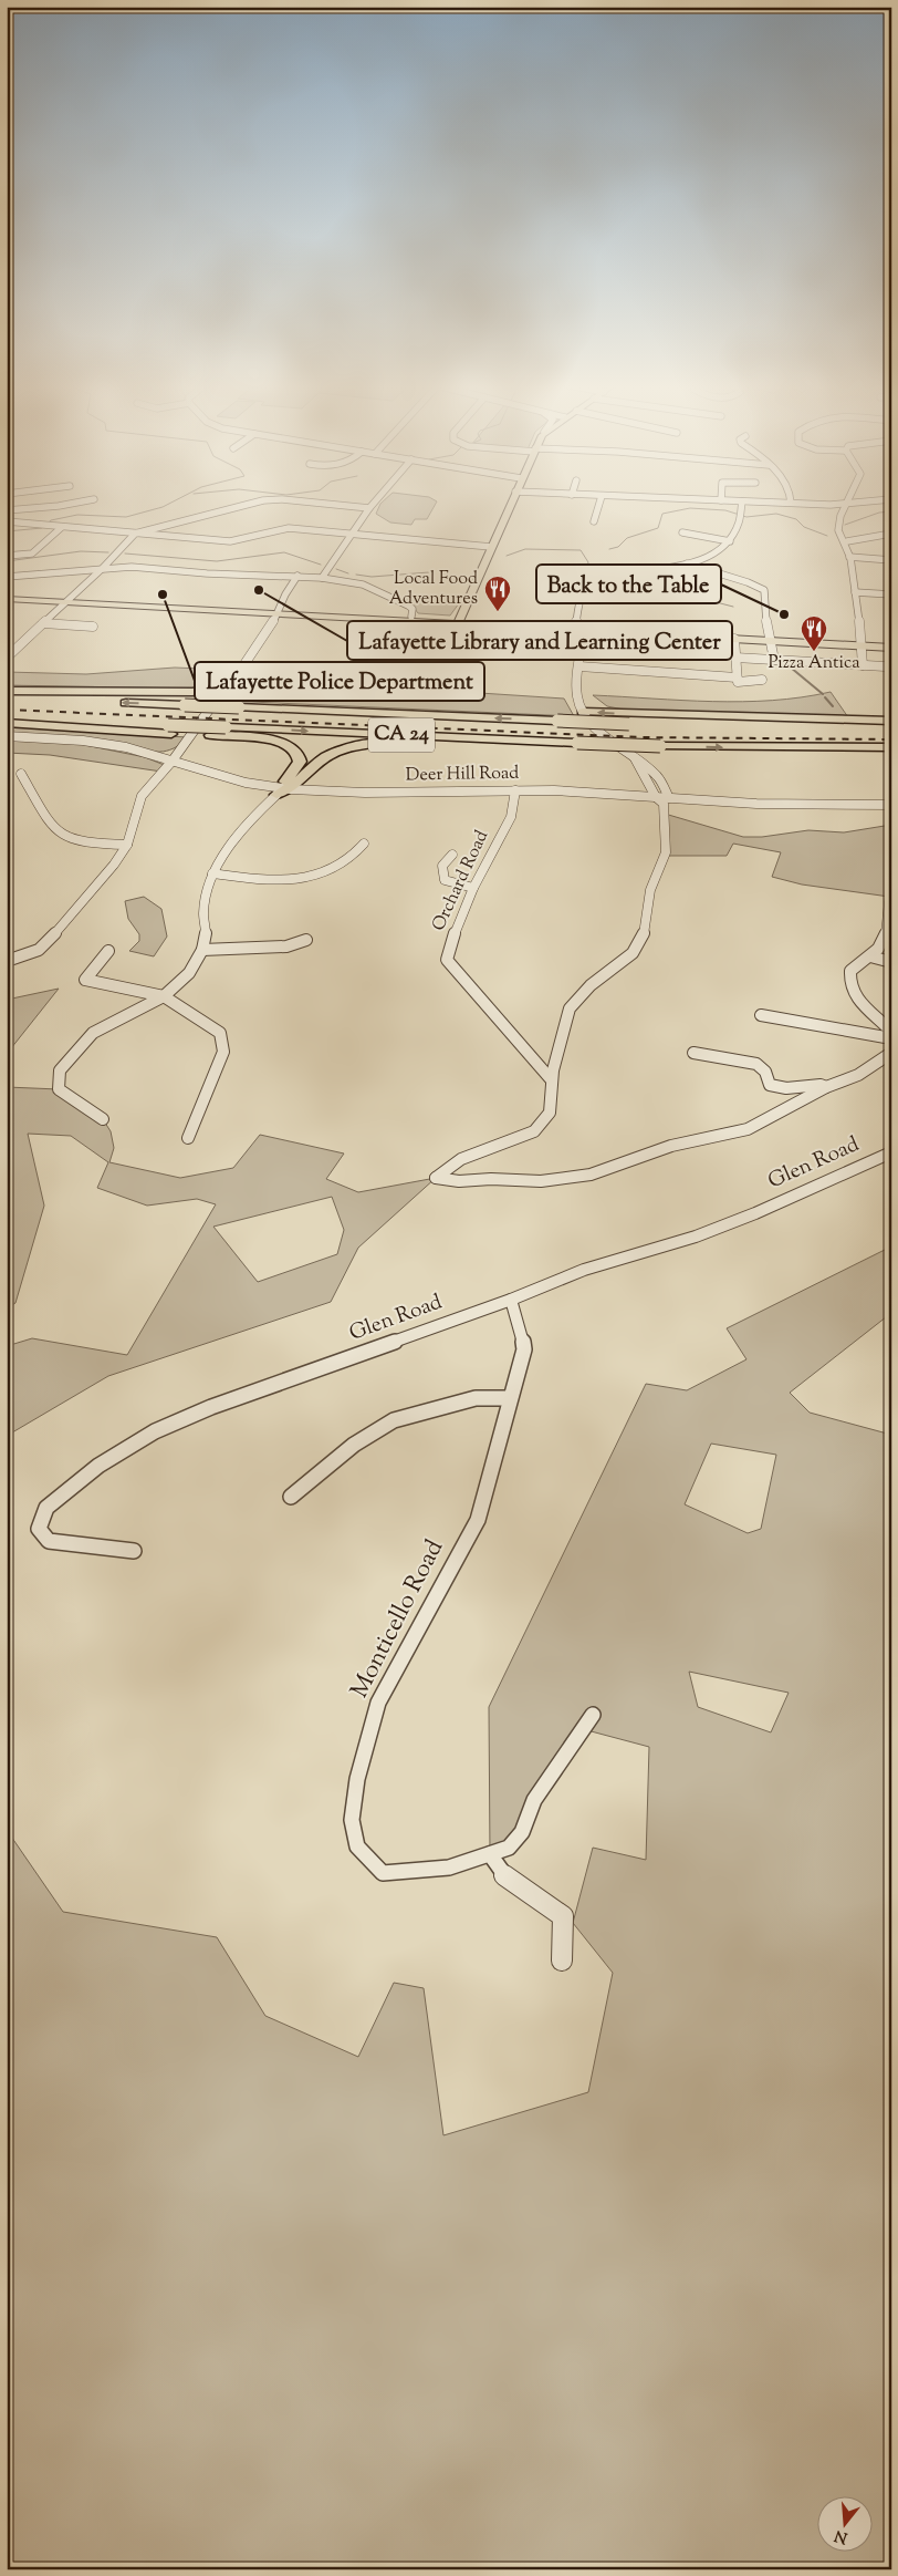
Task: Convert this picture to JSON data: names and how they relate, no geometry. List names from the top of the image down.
{
  "streets": {
    "highway": ["CA 24"],
    "street": [
      "Deer Hill Road",
      "Orchard Road",
      "Glen Road",
      "Monticello Road"
    ]
  },
  "crossings": [
    ["Deer Hill Road", "Orchard Road"],
    ["Glen Road", "Monticello Road"]
  ],
  "places": {
    "other": ["Lafayette Library and Learning Center", "Lafayette Police Department", "Back to the Table"],
    "restaurant": ["Local Food Adventures", "Pizza Antica"]
  },
  "north": "bottom"
}
